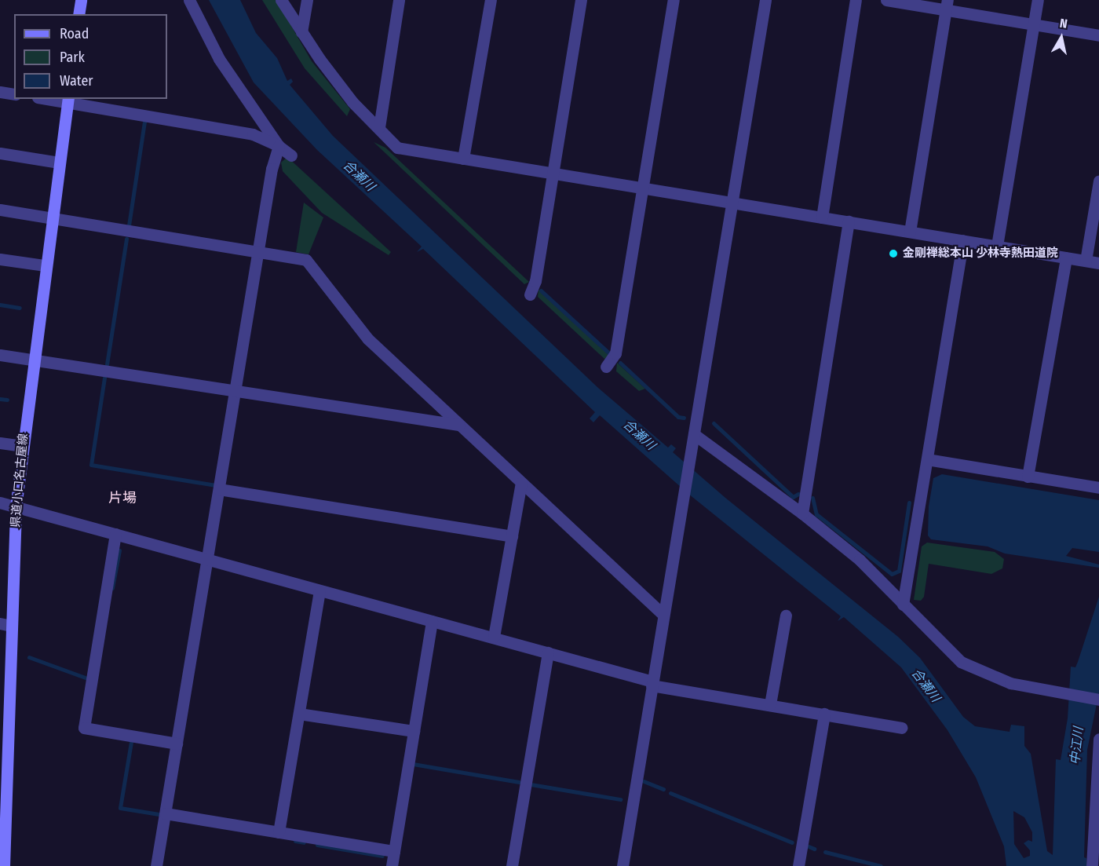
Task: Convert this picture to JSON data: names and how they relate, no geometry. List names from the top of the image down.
{
  "streets": {
    "main road": ["県道小口名古屋線"]
  },
  "districts": ["片場"],
  "water": ["合瀬川", "中江川"],
  "places": ["金剛禅総本山 少林寺熱田道院"],
  "legend": ["Road", "Park", "Water"],
  "north": "top"
}
